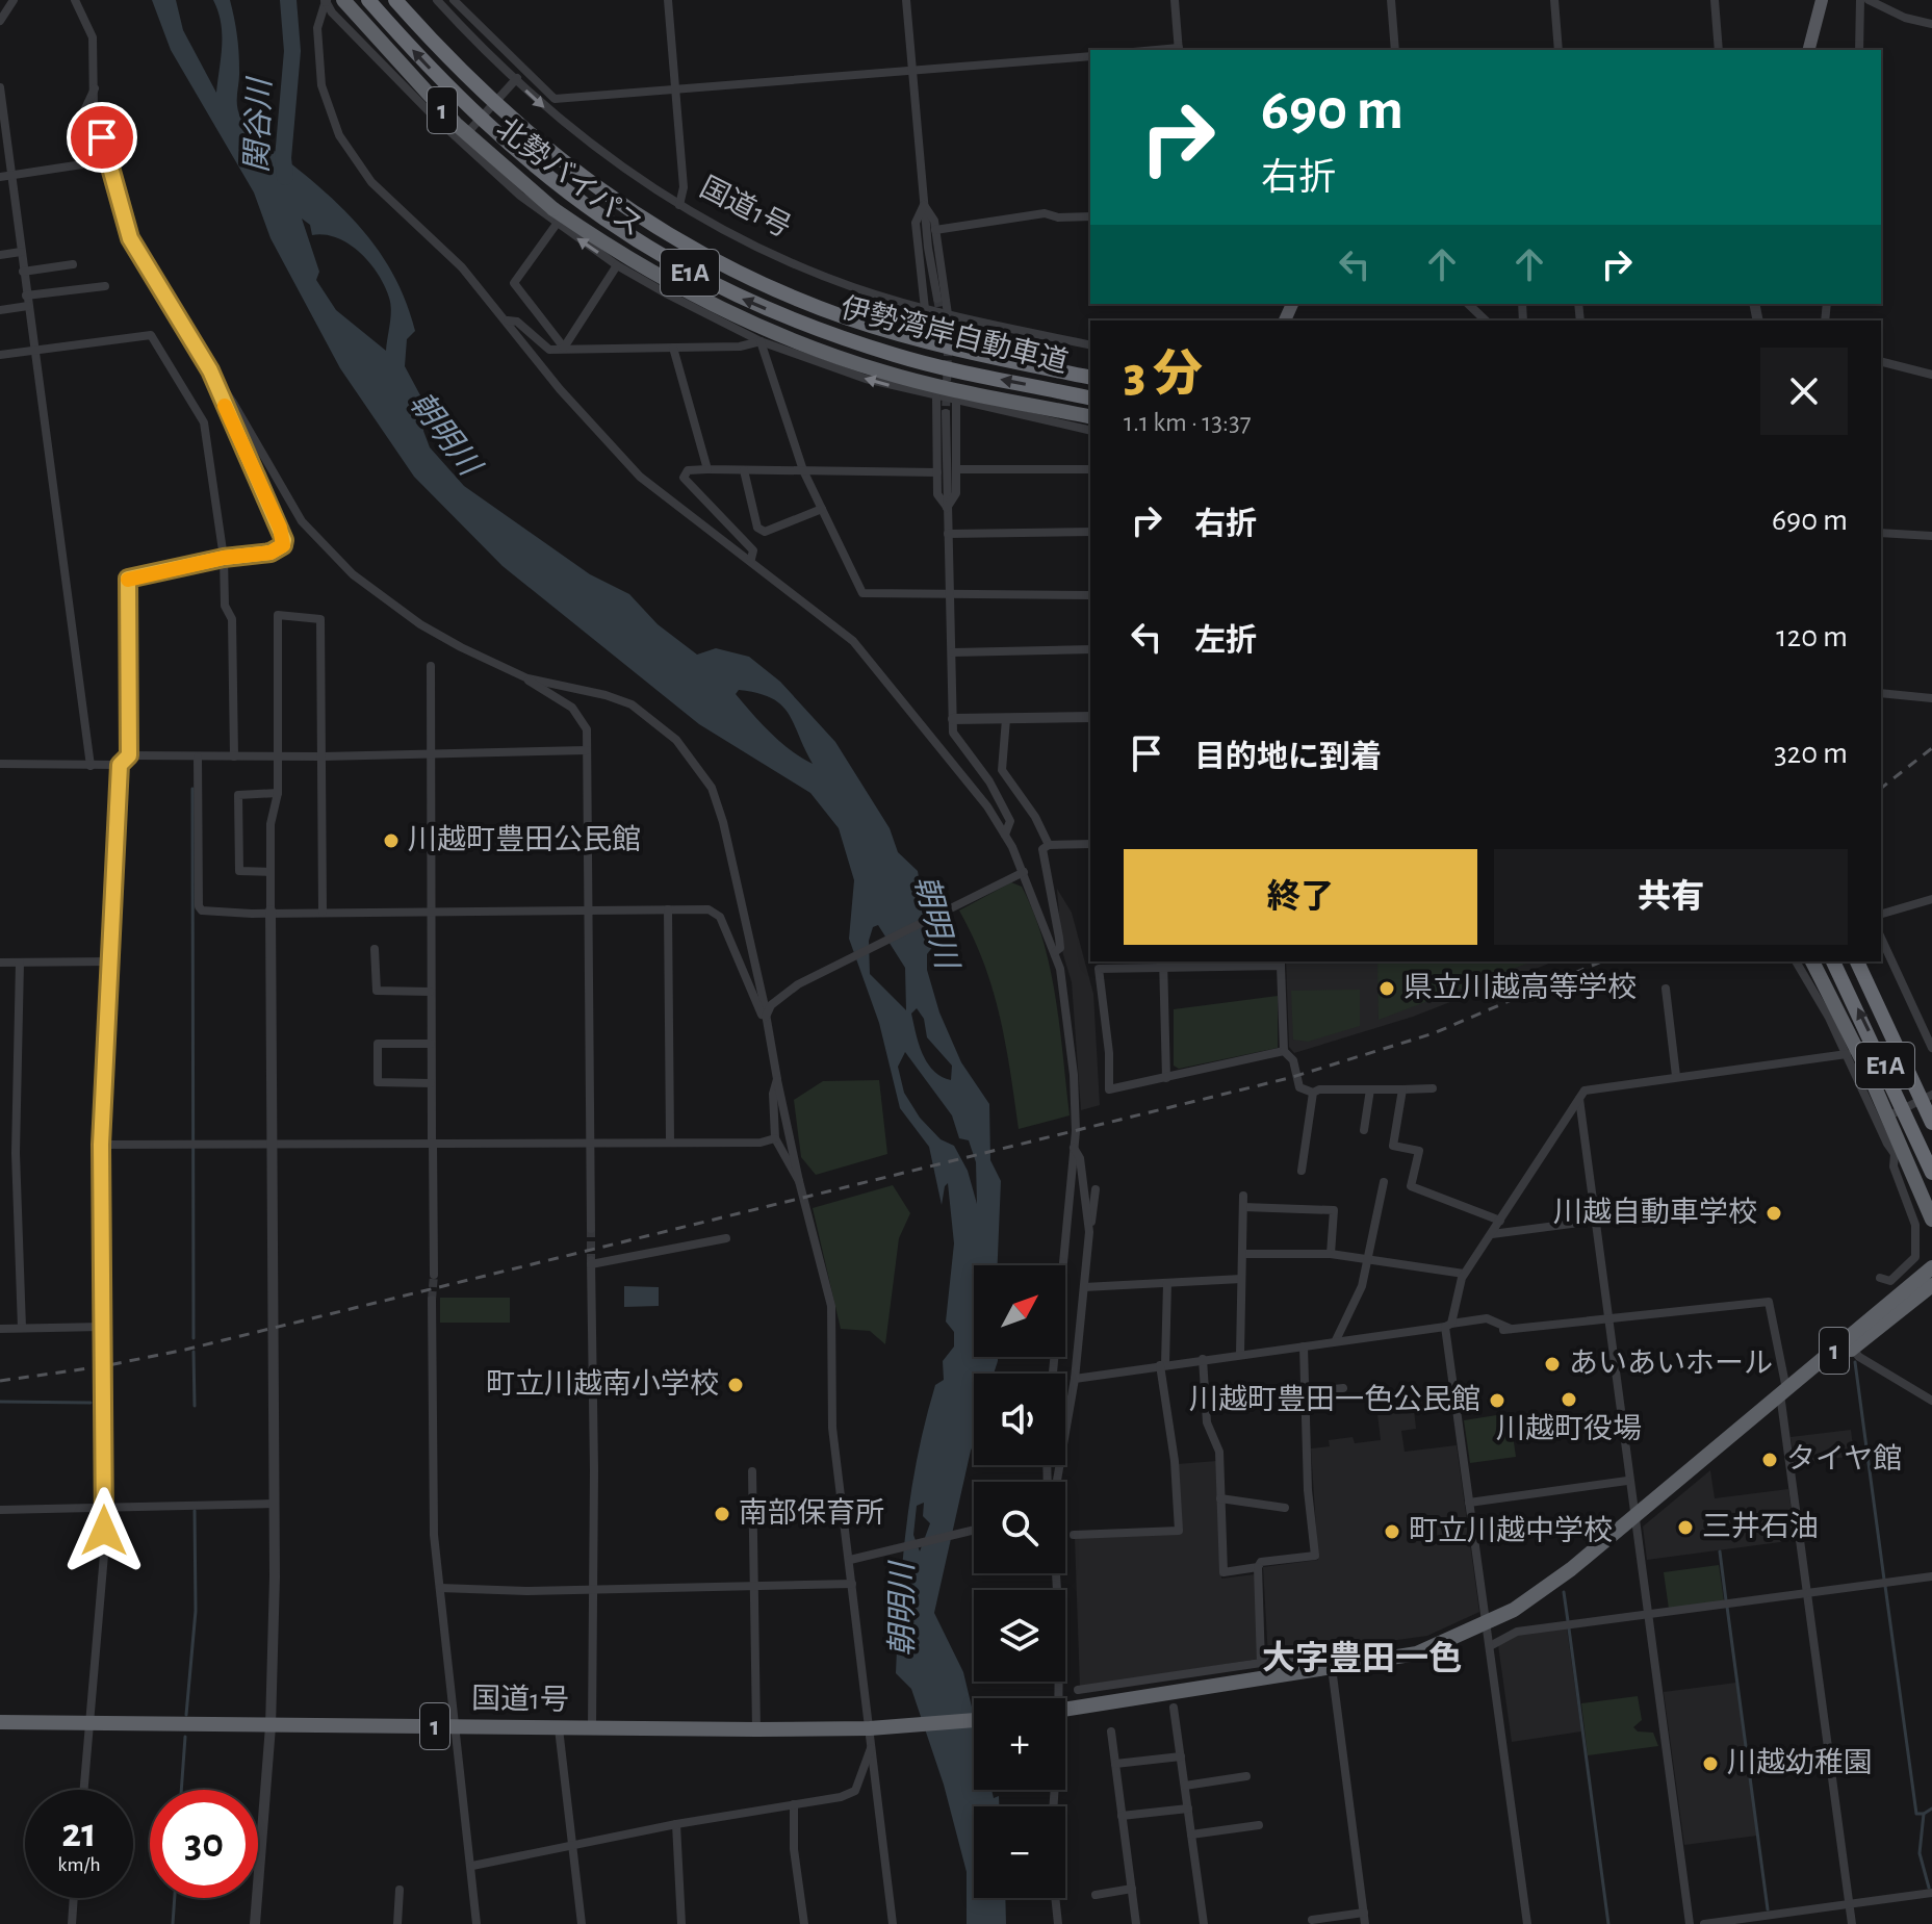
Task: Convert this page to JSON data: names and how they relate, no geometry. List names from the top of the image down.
{
  "streets": {
    "highway": [
      "1",
      "北勢バイパス",
      "国道1号",
      "E1A",
      "伊勢湾岸自動車道"
    ]
  },
  "districts": ["大字豊田一色"],
  "water": ["関谷川", "朝明川"],
  "places": [
    "川越町豊田公民館",
    "県立川越高等学校",
    "川越自動車学校",
    "あいあいホール",
    "町立川越南小学校",
    "川越町役場",
    "川越町豊田一色公民館",
    "タイヤ館",
    "南部保育所",
    "三井石油",
    "町立川越中学校",
    "川越幼稚園"
  ],
  "north": "top right",
  "page": {
    "turn": ["690 m", "右折"],
    "heading": ["3 分", "1.1 km · 13:37"],
    "list": [
      {
        "name": "右折",
        "value": "690 m"
      },
      {
        "name": "左折",
        "value": "120 m"
      },
      {
        "name": "目的地に到着",
        "value": "320 m"
      }
    ],
    "buttons": ["終了", "共有"],
    "map_buttons": ["+", "−"],
    "speed": "21 km/h",
    "limit": "30"
  }
}
